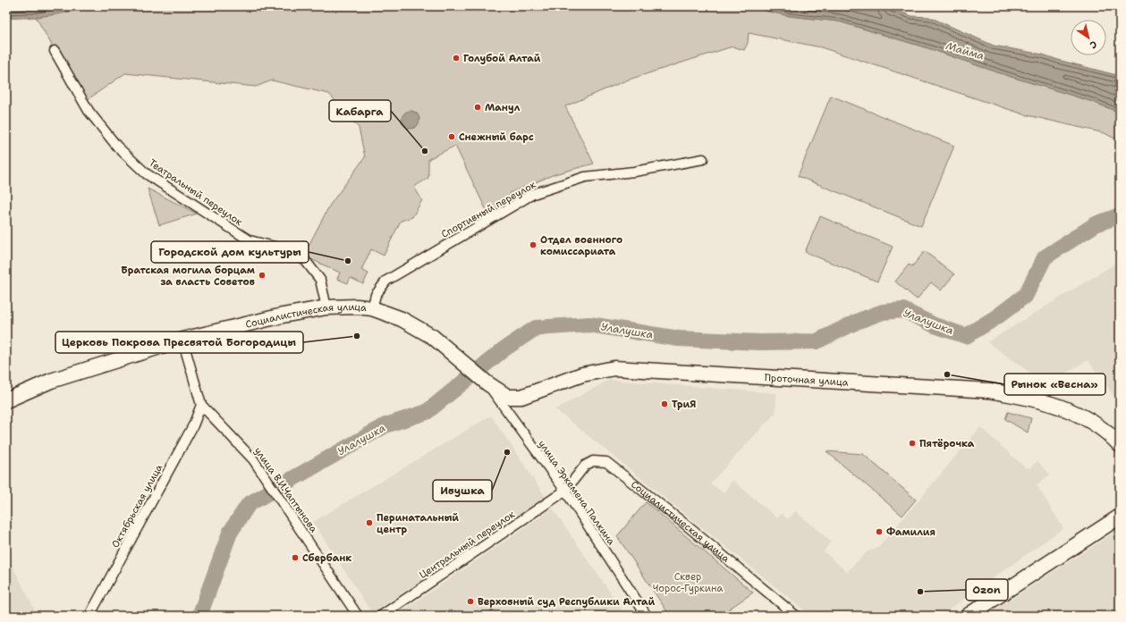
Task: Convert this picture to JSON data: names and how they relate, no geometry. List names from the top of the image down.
{
  "streets": {
    "main road": ["Социалистическая улица", "Проточная улица"],
    "street": [
      "Театральный переулок",
      "Спортивный переулок",
      "улица В.И.Чаптынова",
      "улица Эркемена Палкина",
      "Октябрьская улица",
      "Центральный переулок"
    ]
  },
  "crossings": [
    ["Театральный переулок", "Социалистическая улица"],
    ["Спортивный переулок", "Социалистическая улица"],
    ["Социалистическая улица", "Проточная улица"],
    ["Социалистическая улица", "улица В.И.Чаптынова"],
    ["Социалистическая улица", "улица Эркемена Палкина"],
    ["Социалистическая улица", "Центральный переулок"],
    ["Проточная улица", "улица Эркемена Палкина"],
    ["улица В.И.Чаптынова", "Октябрьская улица"],
    ["улица Эркемена Палкина", "Центральный переулок"]
  ],
  "water": ["Майма", "Улалушка"],
  "parks": ["Сквер Чорос-Гуркина"],
  "places": [
    "Голубой Алтай",
    "Манул",
    "Снежный барс",
    "Кабарга",
    "Отдел военного комиссариата",
    "Городской дом культуры",
    "Братская могила борцам за власть Советов",
    "Церковь Покрова Пресвятой Богородицы",
    "Рынок «Весна»",
    "ТриЯ",
    "Пятёрочка",
    "Ивушка",
    "Перинатальный центр",
    "Фамилия",
    "Сбербанк",
    "Ozon",
    "Верховный суд Республики Алтай"
  ],
  "north": "bottom right"
}
